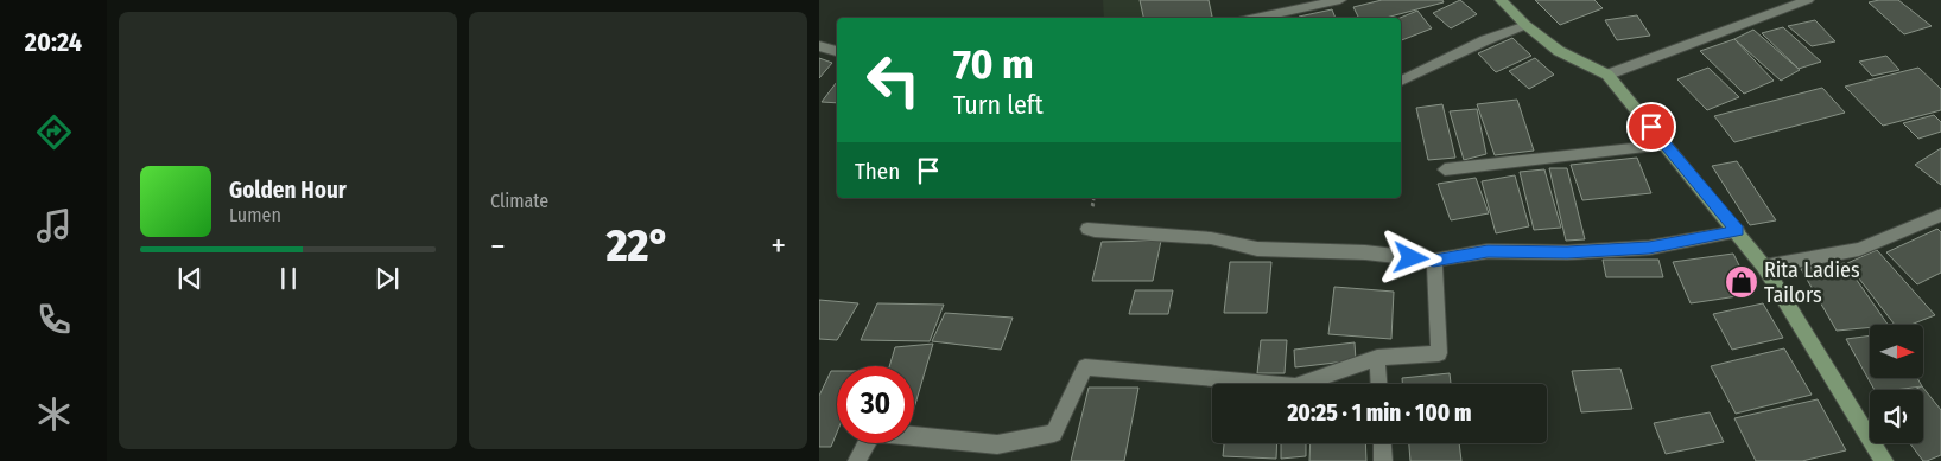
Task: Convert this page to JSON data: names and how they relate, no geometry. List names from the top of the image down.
{
  "places": {
    "shop": ["Rita Ladies Tailors"]
  },
  "north": "right",
  "page": {
    "tabs": "20:24",
    "tile": "Climate",
    "turn": ["70 m", "Turn left"],
    "then": "Then",
    "song": ["Golden Hour", "Lumen"],
    "heat": ["−", "22°", "+"],
    "limit": "30",
    "trip": "20:25 · 1 min · 100 m"
  }
}
